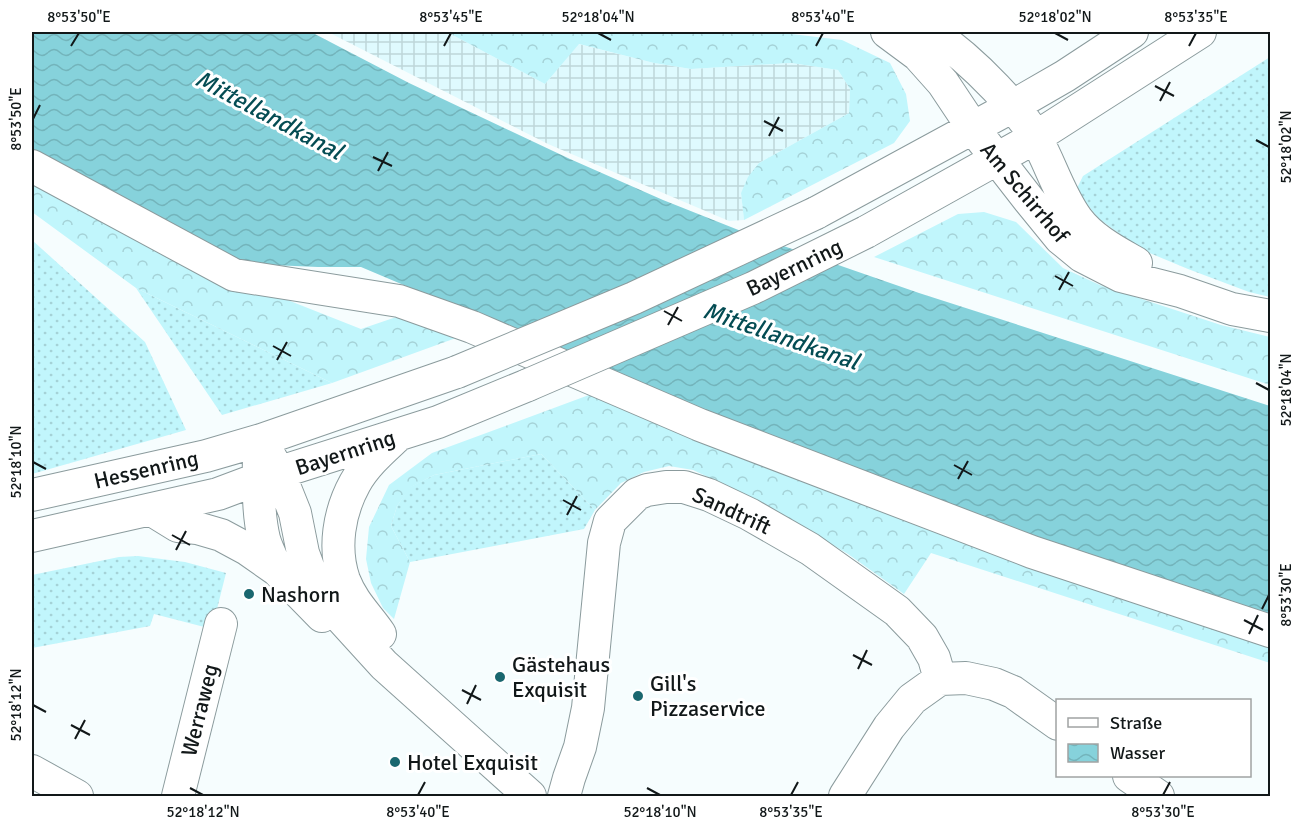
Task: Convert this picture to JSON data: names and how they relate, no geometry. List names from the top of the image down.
{
  "streets": {
    "street": [
      "Am Schirrhof",
      "Bayernring",
      "Hessenring",
      "Sandtrift",
      "Werraweg"
    ]
  },
  "crossings": [
    ["Am Schirrhof", "Bayernring"],
    ["Bayernring", "Hessenring"]
  ],
  "water": ["Mittellandkanal"],
  "places": [
    "Nashorn",
    "Gästehaus Exquisit",
    "Gill's Pizzaservice",
    "Hotel Exquisit"
  ],
  "legend": ["Straße", "Wasser"],
  "coordinates": [
    "8°53'50\"E",
    "8°53'45\"E",
    "52°18'04\"N",
    "8°53'40\"E",
    "52°18'02\"N",
    "8°53'35\"E",
    "52°18'10\"N",
    "8°53'30\"E",
    "52°18'12\"N"
  ]
}
